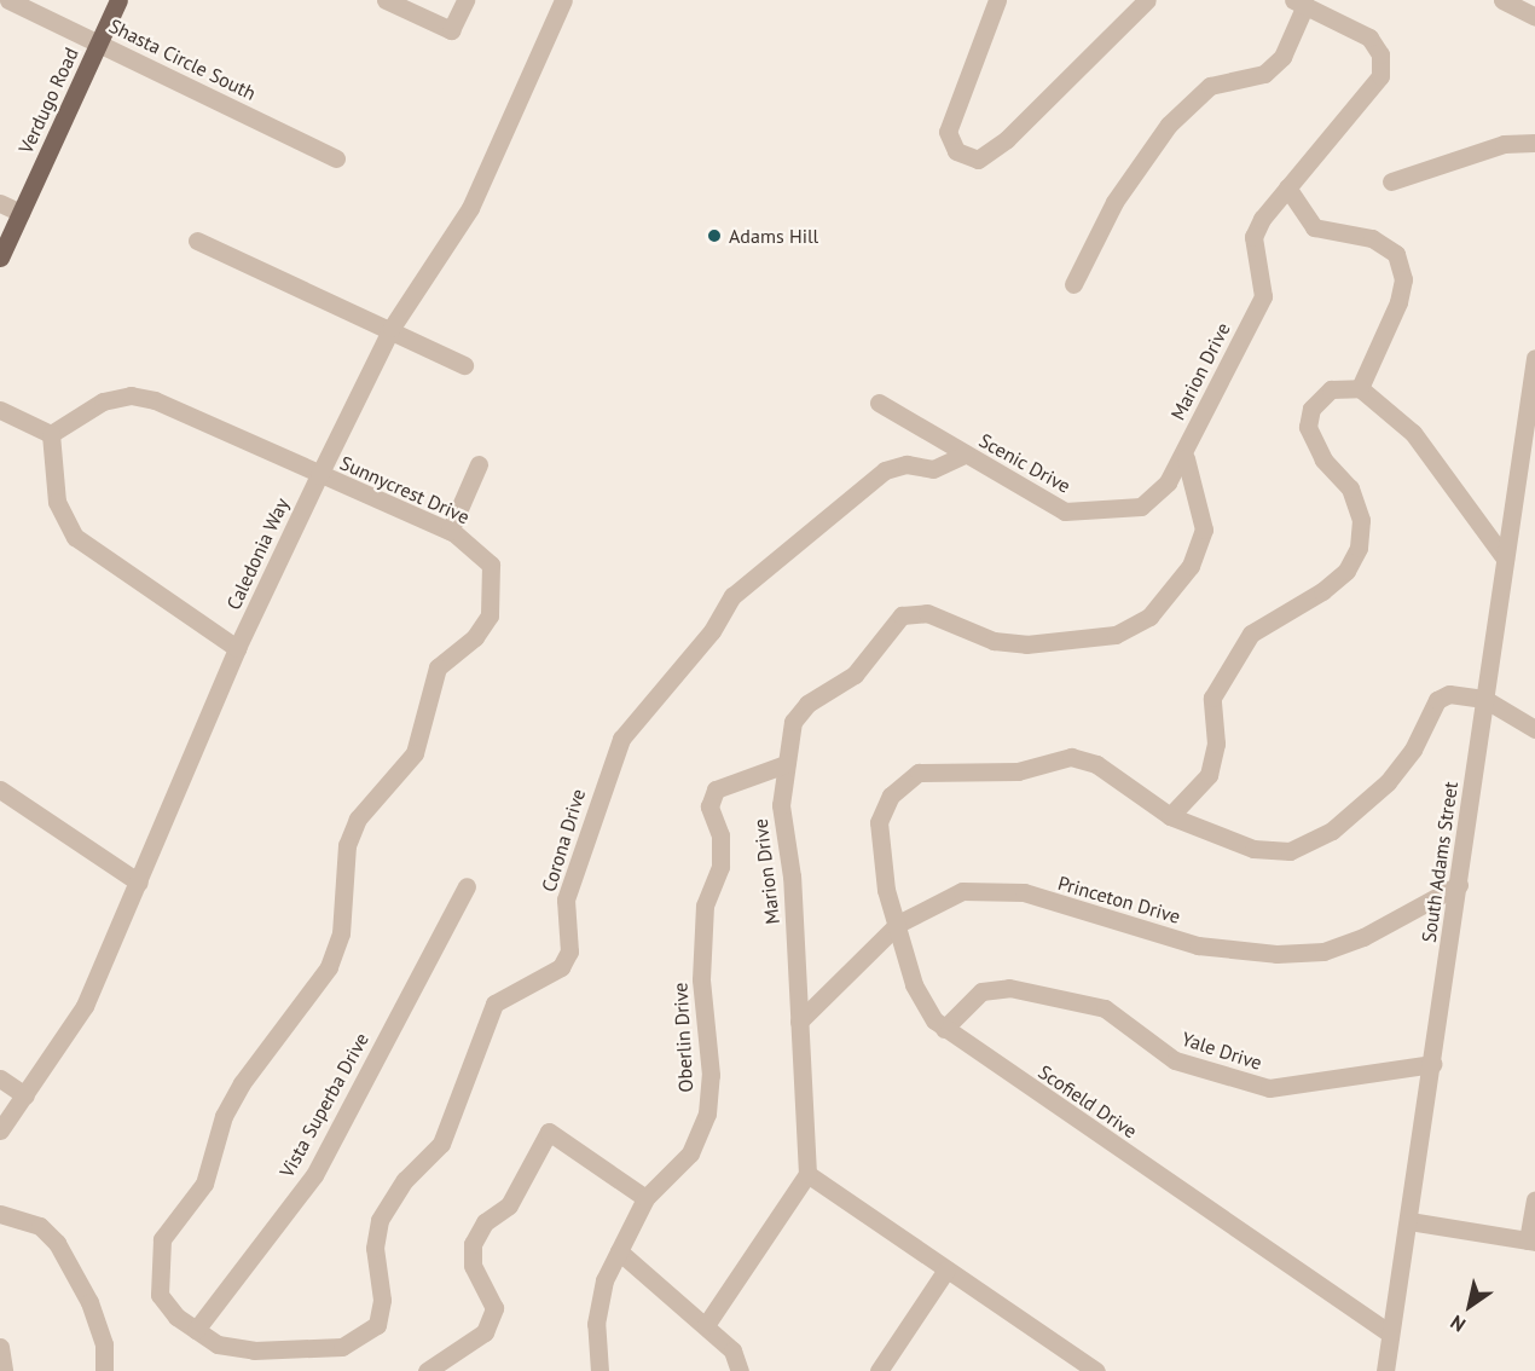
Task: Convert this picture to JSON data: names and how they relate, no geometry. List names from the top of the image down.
{
  "streets": {
    "main road": ["Verdugo Road"],
    "street": [
      "Shasta Circle South",
      "Marion Drive",
      "Scenic Drive",
      "Sunnycrest Drive",
      "Caledonia Way",
      "Corona Drive",
      "South Adams Street",
      "Princeton Drive",
      "Oberlin Drive",
      "Yale Drive",
      "Scofield Drive",
      "Vista Superba Drive"
    ]
  },
  "crossings": [
    ["Shasta Circle South", "Verdugo Road"],
    ["Marion Drive", "Scenic Drive"],
    ["Marion Drive", "Princeton Drive"],
    ["Marion Drive", "Oberlin Drive"],
    ["Scenic Drive", "Corona Drive"],
    ["Sunnycrest Drive", "Caledonia Way"],
    ["Sunnycrest Drive", "Corona Drive"],
    ["Sunnycrest Drive", "Vista Superba Drive"],
    ["Corona Drive", "Vista Superba Drive"],
    ["South Adams Street", "Princeton Drive"],
    ["South Adams Street", "Yale Drive"],
    ["South Adams Street", "Scofield Drive"],
    ["Princeton Drive", "Scofield Drive"],
    ["Yale Drive", "Scofield Drive"]
  ],
  "places": ["Adams Hill"],
  "north": "bottom left"
}
